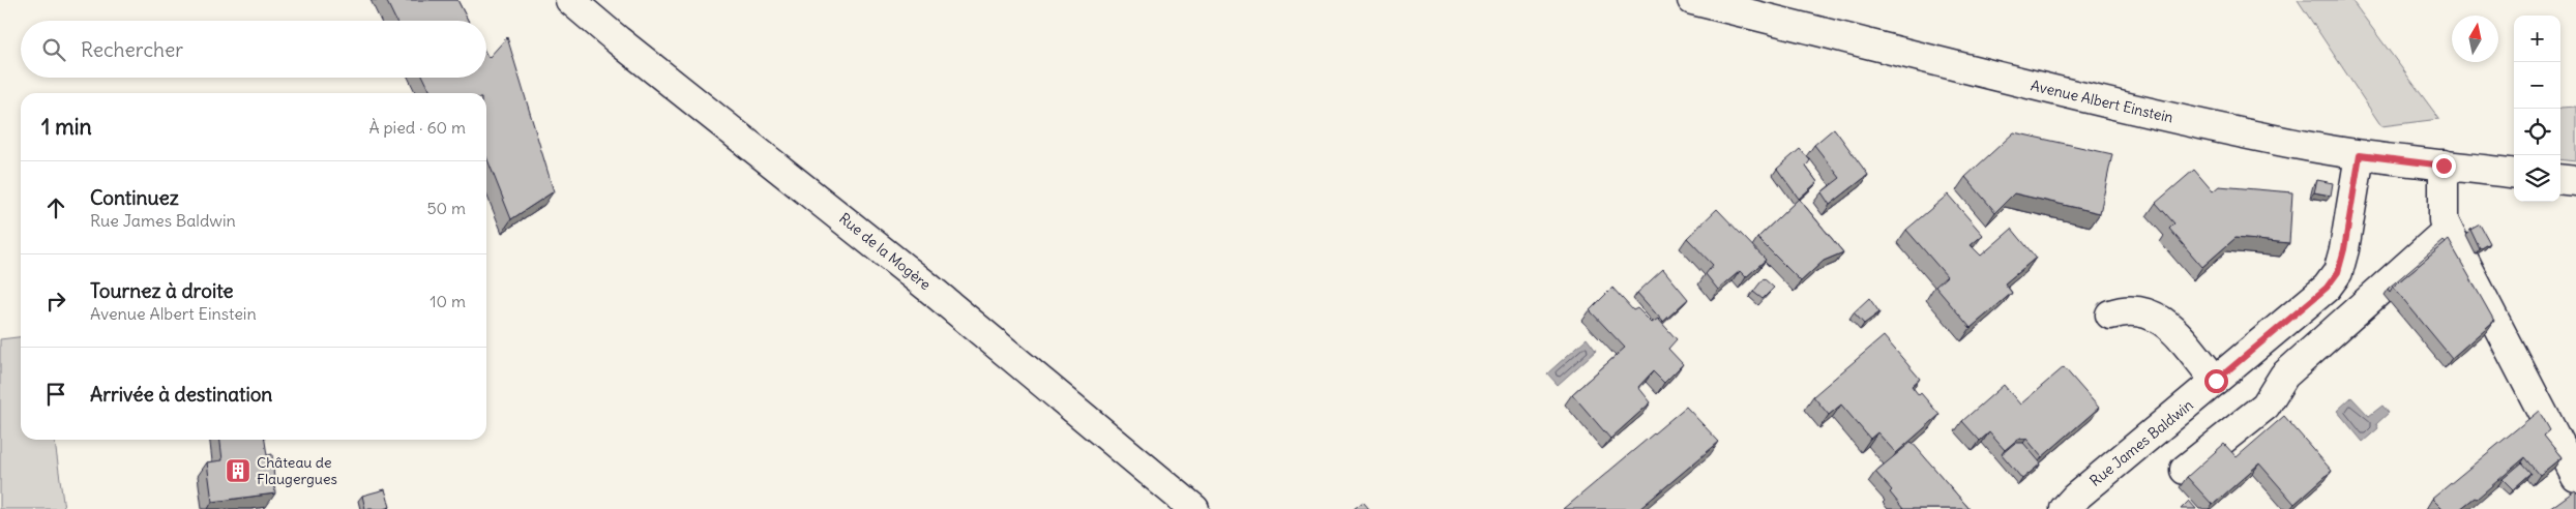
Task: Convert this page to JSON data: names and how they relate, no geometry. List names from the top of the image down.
{
  "streets": {
    "street": ["Avenue Albert Einstein", "Rue de la Mogère", "Rue James Baldwin"]
  },
  "crossings": [
    ["Avenue Albert Einstein", "Rue James Baldwin"]
  ],
  "places": {
    "building": ["Château de Flaugergues"]
  },
  "north": "top",
  "page": {
    "map_buttons": ["+", "−"],
    "search": "Rechercher",
    "heading": ["1 min", "À pied · 60 m"],
    "list": [
      ["Continuez", "Rue James Baldwin", "50 m"],
      ["Tournez à droite", "Avenue Albert Einstein", "10 m"],
      "Arrivée à destination"
    ]
  }
}
